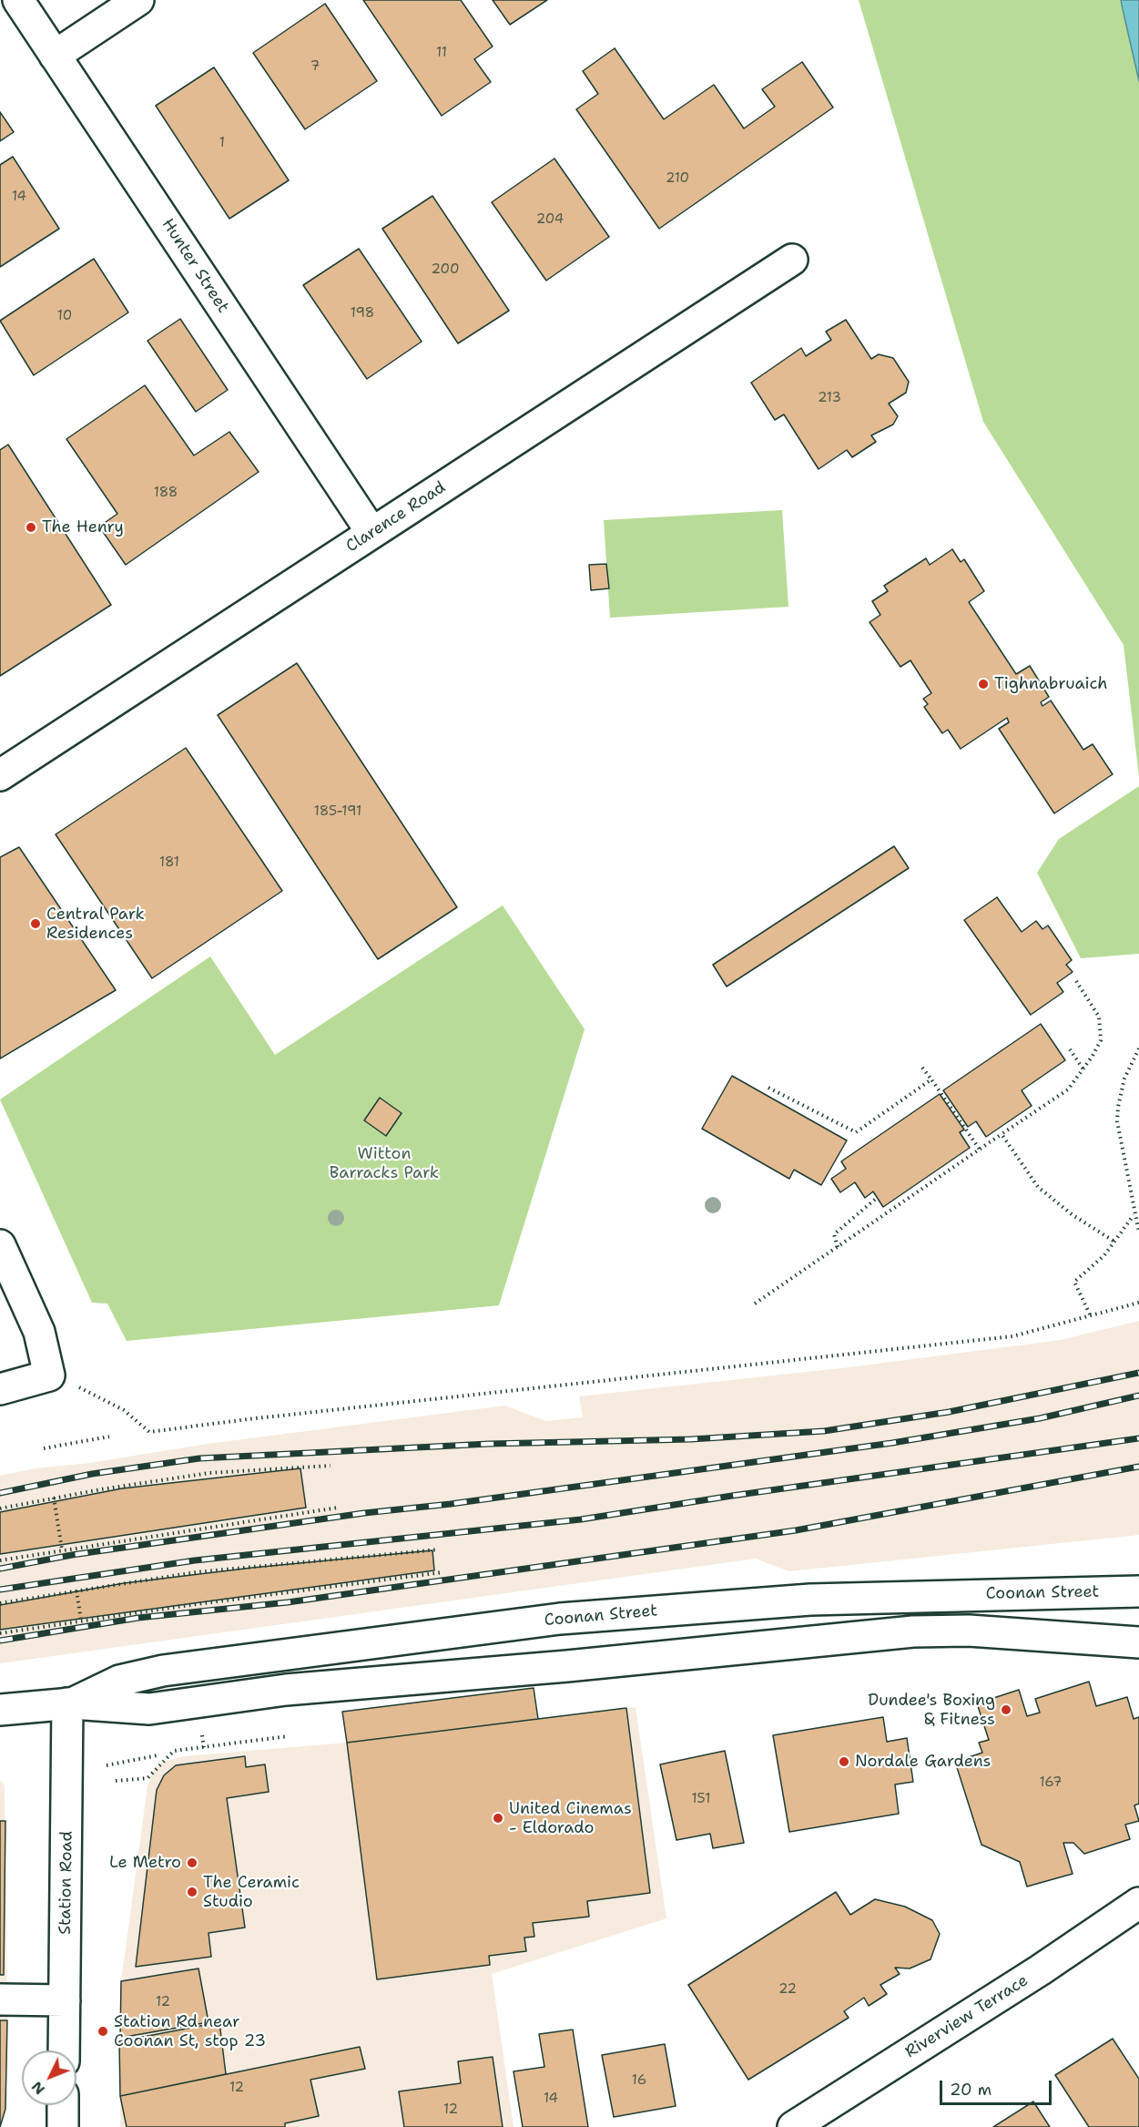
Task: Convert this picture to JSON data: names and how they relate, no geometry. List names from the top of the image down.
{
  "streets": {
    "street": [
      "Hunter Street",
      "Clarence Road",
      "Coonan Street",
      "Station Road",
      "Riverview Terrace"
    ]
  },
  "crossings": [
    ["Hunter Street", "Clarence Road"],
    ["Coonan Street", "Station Road"]
  ],
  "parks": ["Witton Barracks Park"],
  "places": [
    "The Henry",
    "Tighnabruaich",
    "Central Park Residences",
    "Dundee's Boxing & Fitness",
    "Nordale Gardens",
    "United Cinemas - Eldorado",
    "Le Metro",
    "The Ceramic Studio",
    "Station Rd near Coonan St, stop 23"
  ],
  "house_numbers": [
    "11",
    "7",
    "1",
    "210",
    "14",
    "204",
    "200",
    "198",
    "10",
    "213",
    "188",
    "185-191",
    "181",
    "167",
    "151",
    "22",
    "12",
    "16",
    "12",
    "14",
    "12"
  ],
  "scale_bar": "20 m",
  "north": "bottom left"
}
